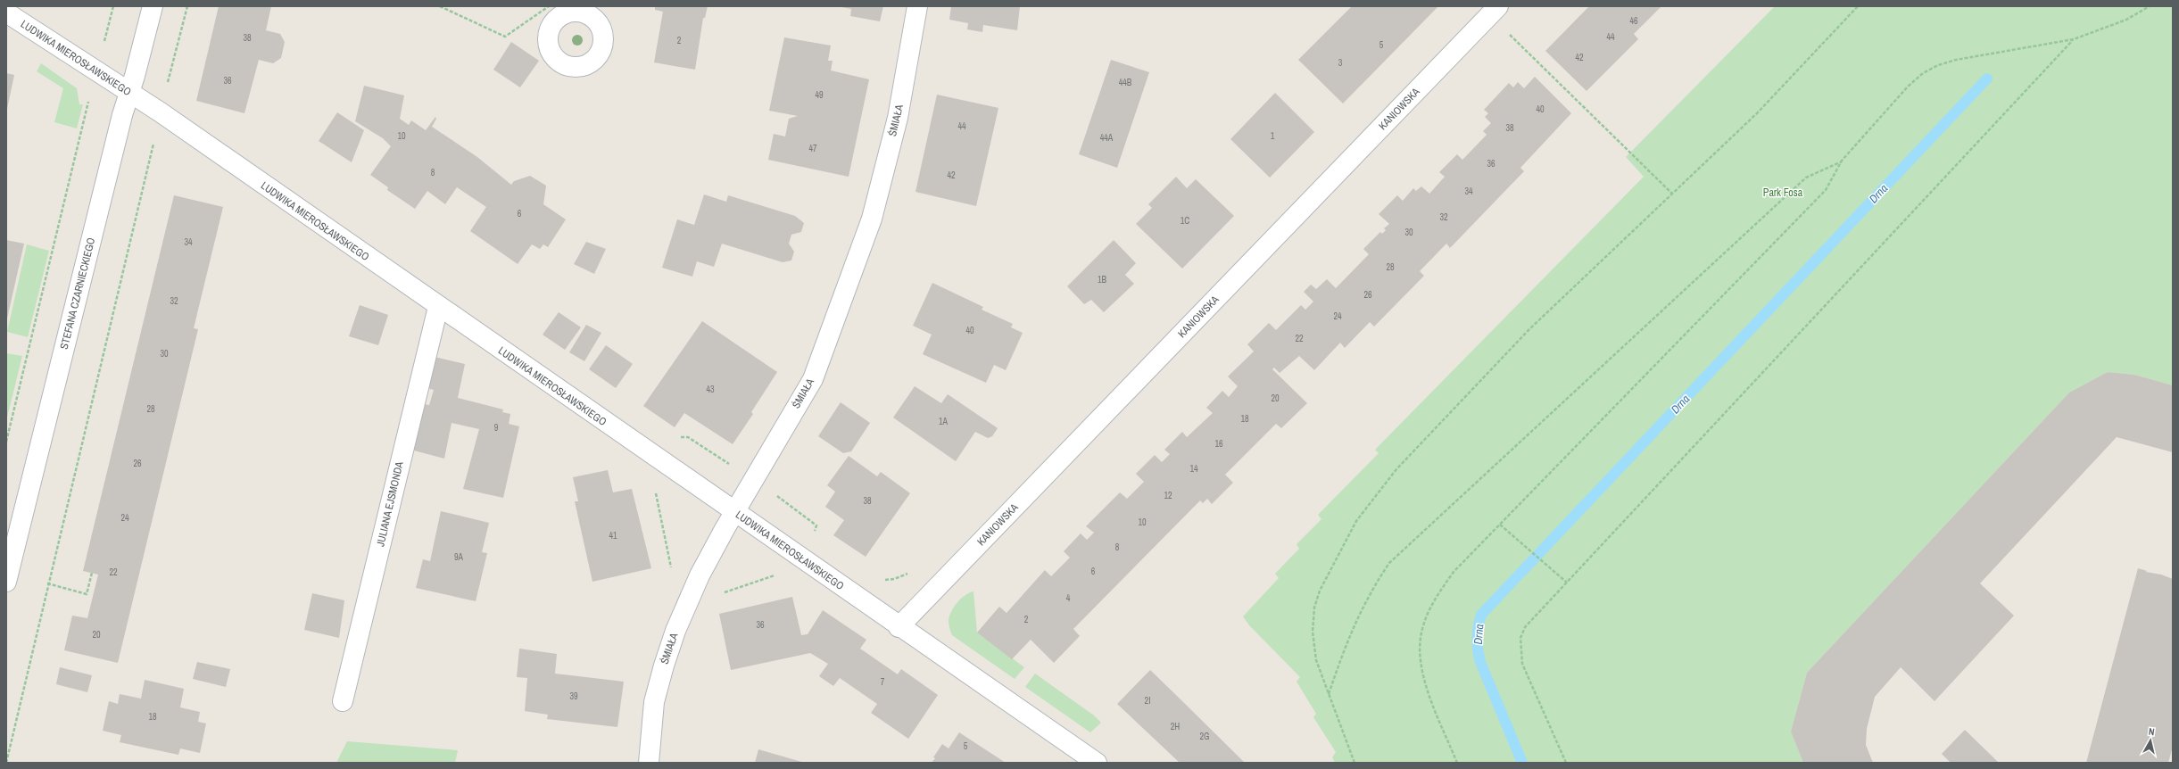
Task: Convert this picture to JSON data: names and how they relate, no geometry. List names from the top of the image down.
{
  "streets": {
    "street": [
      "LUDWIKA MIEROSŁAWSKIEGO",
      "KANIOWSKA",
      "ŚMIAŁA",
      "STEFANA CZARNIECKIEGO",
      "JULIANA EJSMONDA"
    ]
  },
  "crossings": [
    ["LUDWIKA MIEROSŁAWSKIEGO", "KANIOWSKA"],
    ["LUDWIKA MIEROSŁAWSKIEGO", "ŚMIAŁA"],
    ["LUDWIKA MIEROSŁAWSKIEGO", "STEFANA CZARNIECKIEGO"],
    ["LUDWIKA MIEROSŁAWSKIEGO", "JULIANA EJSMONDA"]
  ],
  "water": ["Drna"],
  "parks": ["Park Fosa"],
  "house_numbers": [
    "46",
    "44",
    "38",
    "2",
    "5",
    "42",
    "3",
    "36",
    "44B",
    "49",
    "40",
    "44",
    "38",
    "10",
    "1",
    "44A",
    "47",
    "36",
    "8",
    "42",
    "34",
    "6",
    "32",
    "1C",
    "30",
    "34",
    "28",
    "1B",
    "26",
    "32",
    "24",
    "40",
    "22",
    "30",
    "43",
    "20",
    "28",
    "18",
    "1A",
    "9",
    "16",
    "26",
    "14",
    "12",
    "38",
    "24",
    "10",
    "41",
    "8",
    "9A",
    "6",
    "22",
    "4",
    "2",
    "36",
    "20",
    "7",
    "39",
    "2I",
    "18",
    "2H",
    "2G",
    "5"
  ],
  "north": "top"
}
